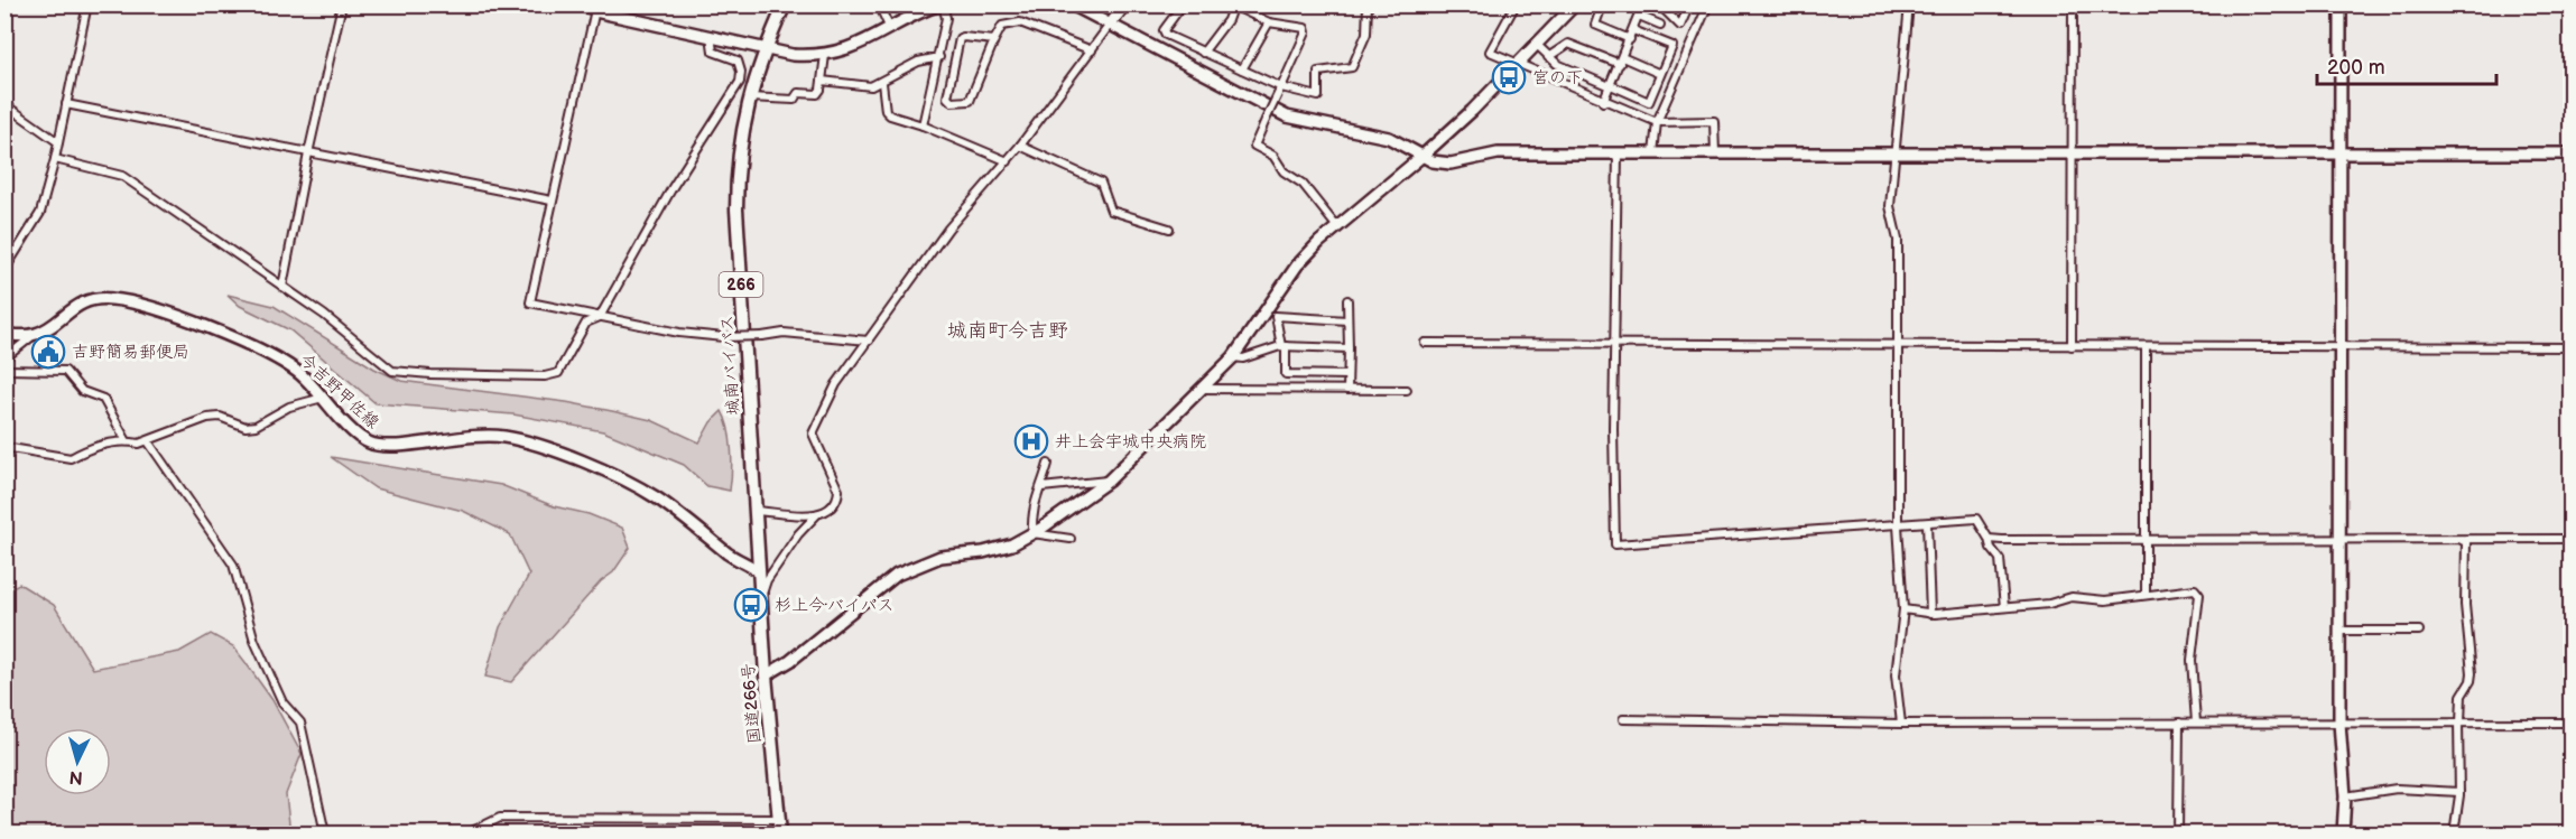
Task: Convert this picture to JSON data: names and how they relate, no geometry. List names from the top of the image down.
{
  "streets": {
    "highway": ["266", "城南バイパス", "国道266号"],
    "street": ["今吉野甲佐線"]
  },
  "crossings": [
    ["城南バイパス", "今吉野甲佐線"],
    ["城南バイパス", "国道266号"],
    ["今吉野甲佐線", "国道266号"]
  ],
  "districts": ["城南町今吉野"],
  "places": {
    "bus stop": ["宮の下", "杉上今·バイパス"],
    "public building": ["吉野簡易郵便局"],
    "hospital": ["井上会宇城中央病院"]
  },
  "scale_bar": "200 m",
  "north": "bottom"
}
